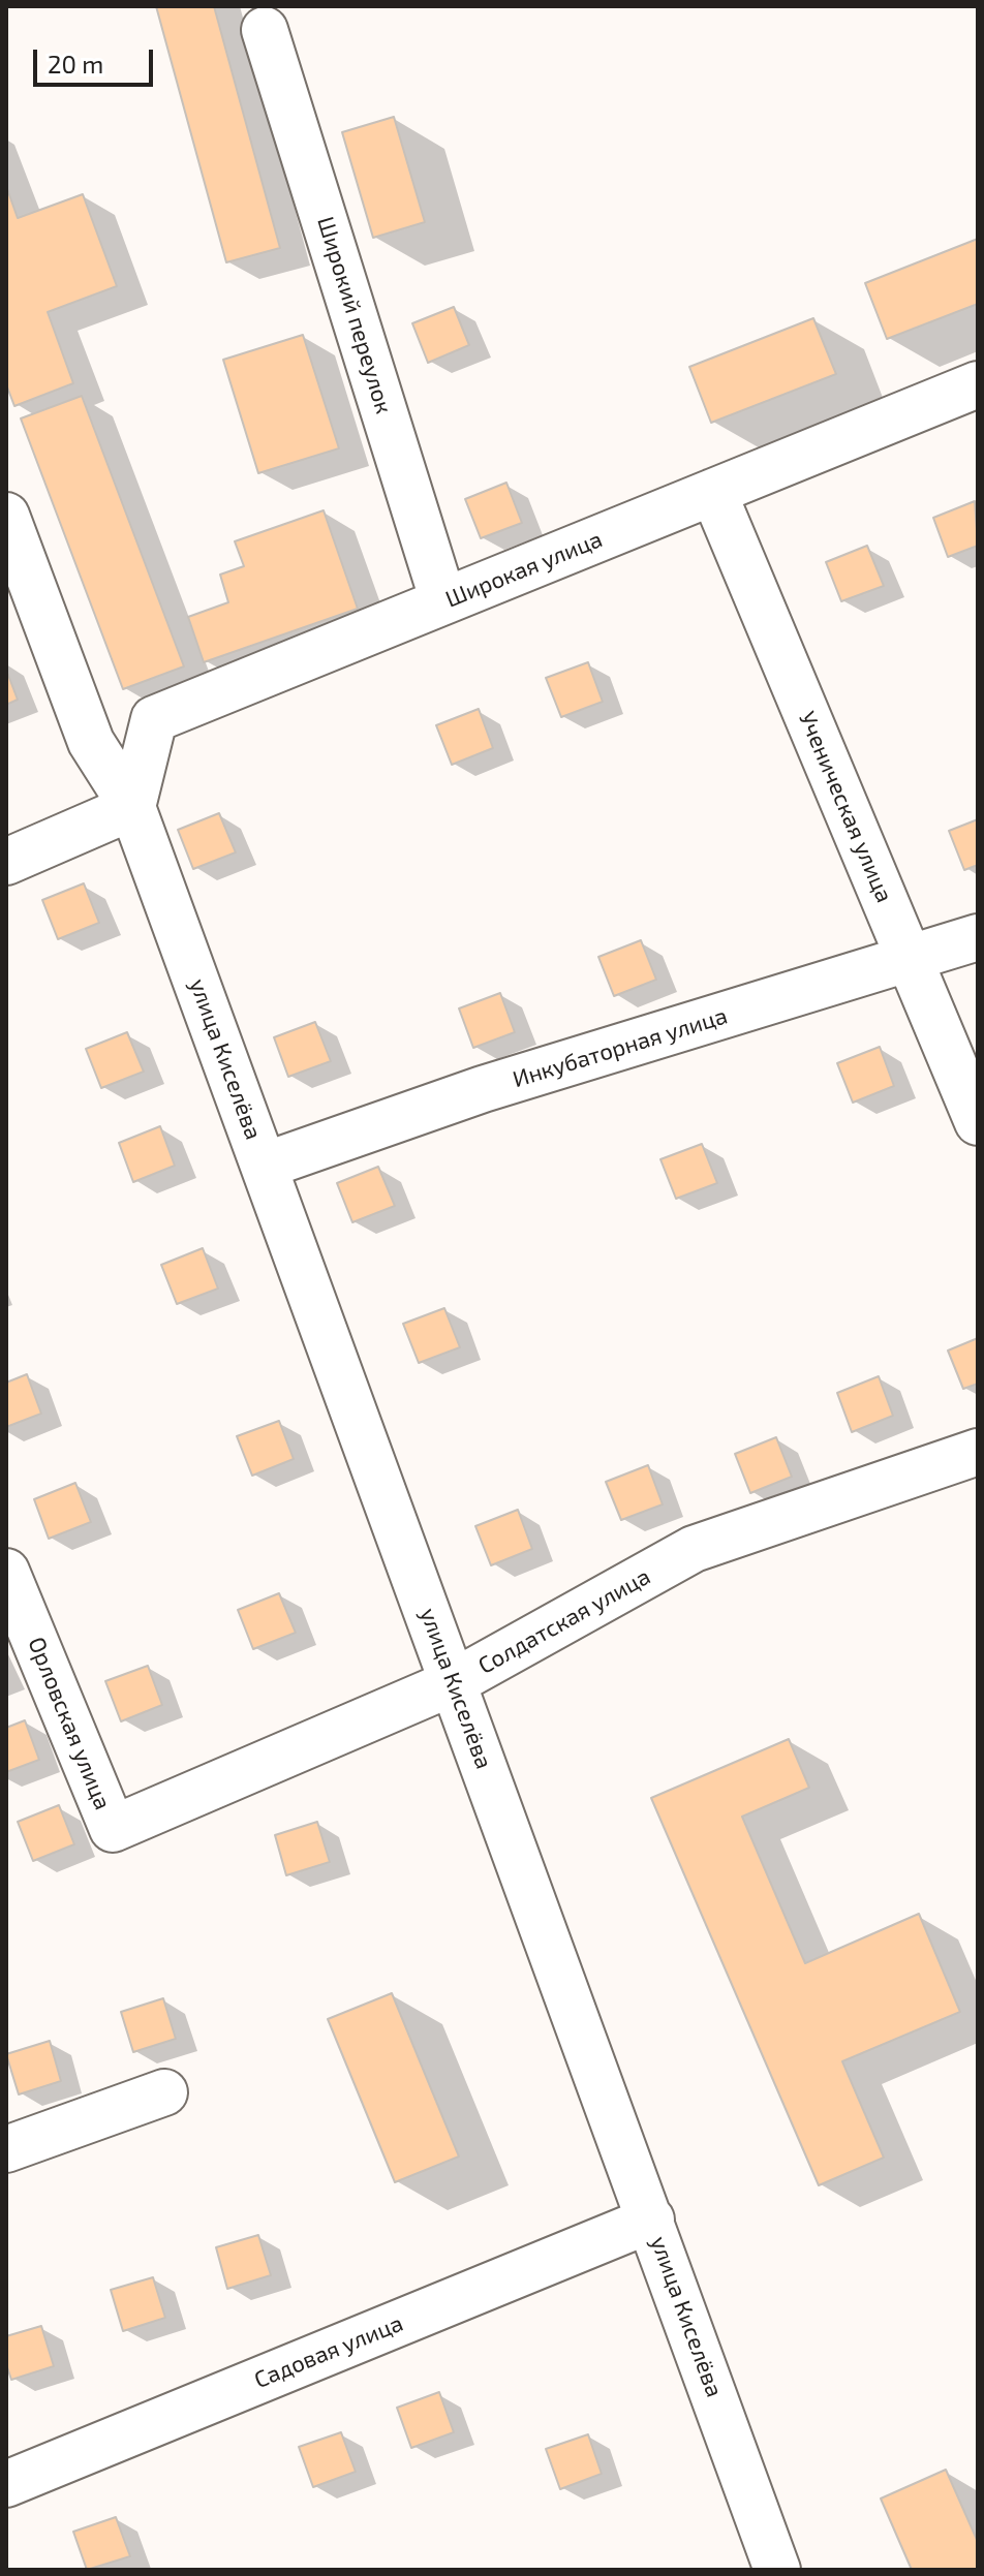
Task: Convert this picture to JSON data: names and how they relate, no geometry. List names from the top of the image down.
{
  "streets": {
    "street": [
      "Широкий переулок",
      "Широкая улица",
      "Ученическая улица",
      "Инкубаторная улица",
      "улица Киселёва",
      "Солдатская улица",
      "Орловская улица",
      "Садовая улица"
    ]
  },
  "crossings": [
    ["Широкий переулок", "Широкая улица"],
    ["Широкая улица", "Ученическая улица"],
    ["Широкая улица", "улица Киселёва"],
    ["Ученическая улица", "Инкубаторная улица"],
    ["Инкубаторная улица", "улица Киселёва"],
    ["улица Киселёва", "Солдатская улица"],
    ["улица Киселёва", "Садовая улица"],
    ["Солдатская улица", "Орловская улица"]
  ],
  "scale_bar": "20 m"
}
